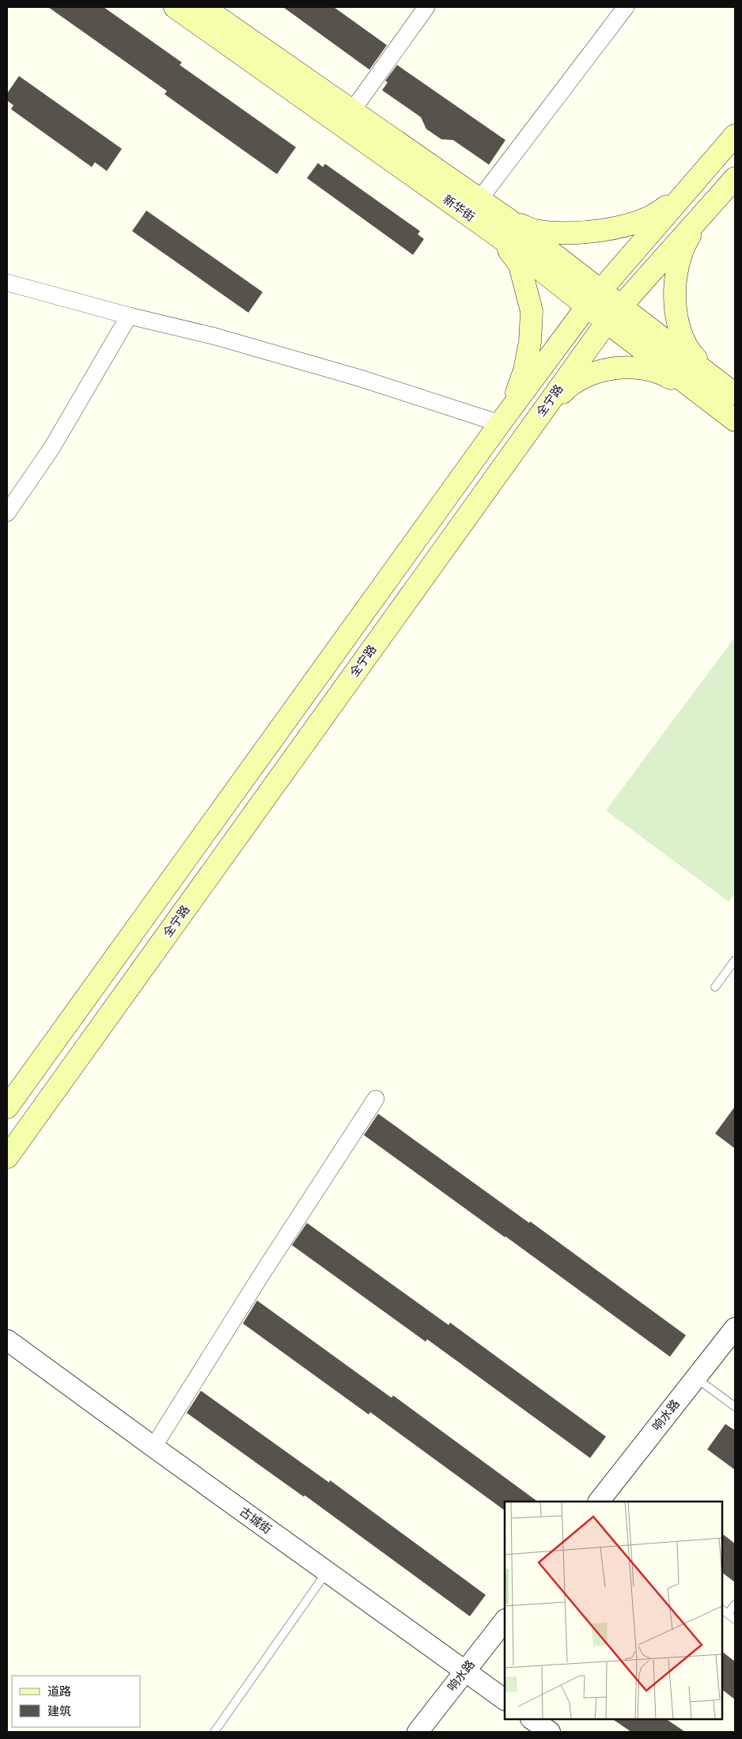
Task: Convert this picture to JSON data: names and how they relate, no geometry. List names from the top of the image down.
{
  "streets": {
    "main road": ["新华街", "全宁路"],
    "street": ["响水路", "古城街"]
  },
  "crossings": [
    ["新华街", "全宁路"],
    ["响水路", "古城街"]
  ],
  "legend": ["道路", "建筑"]
}
